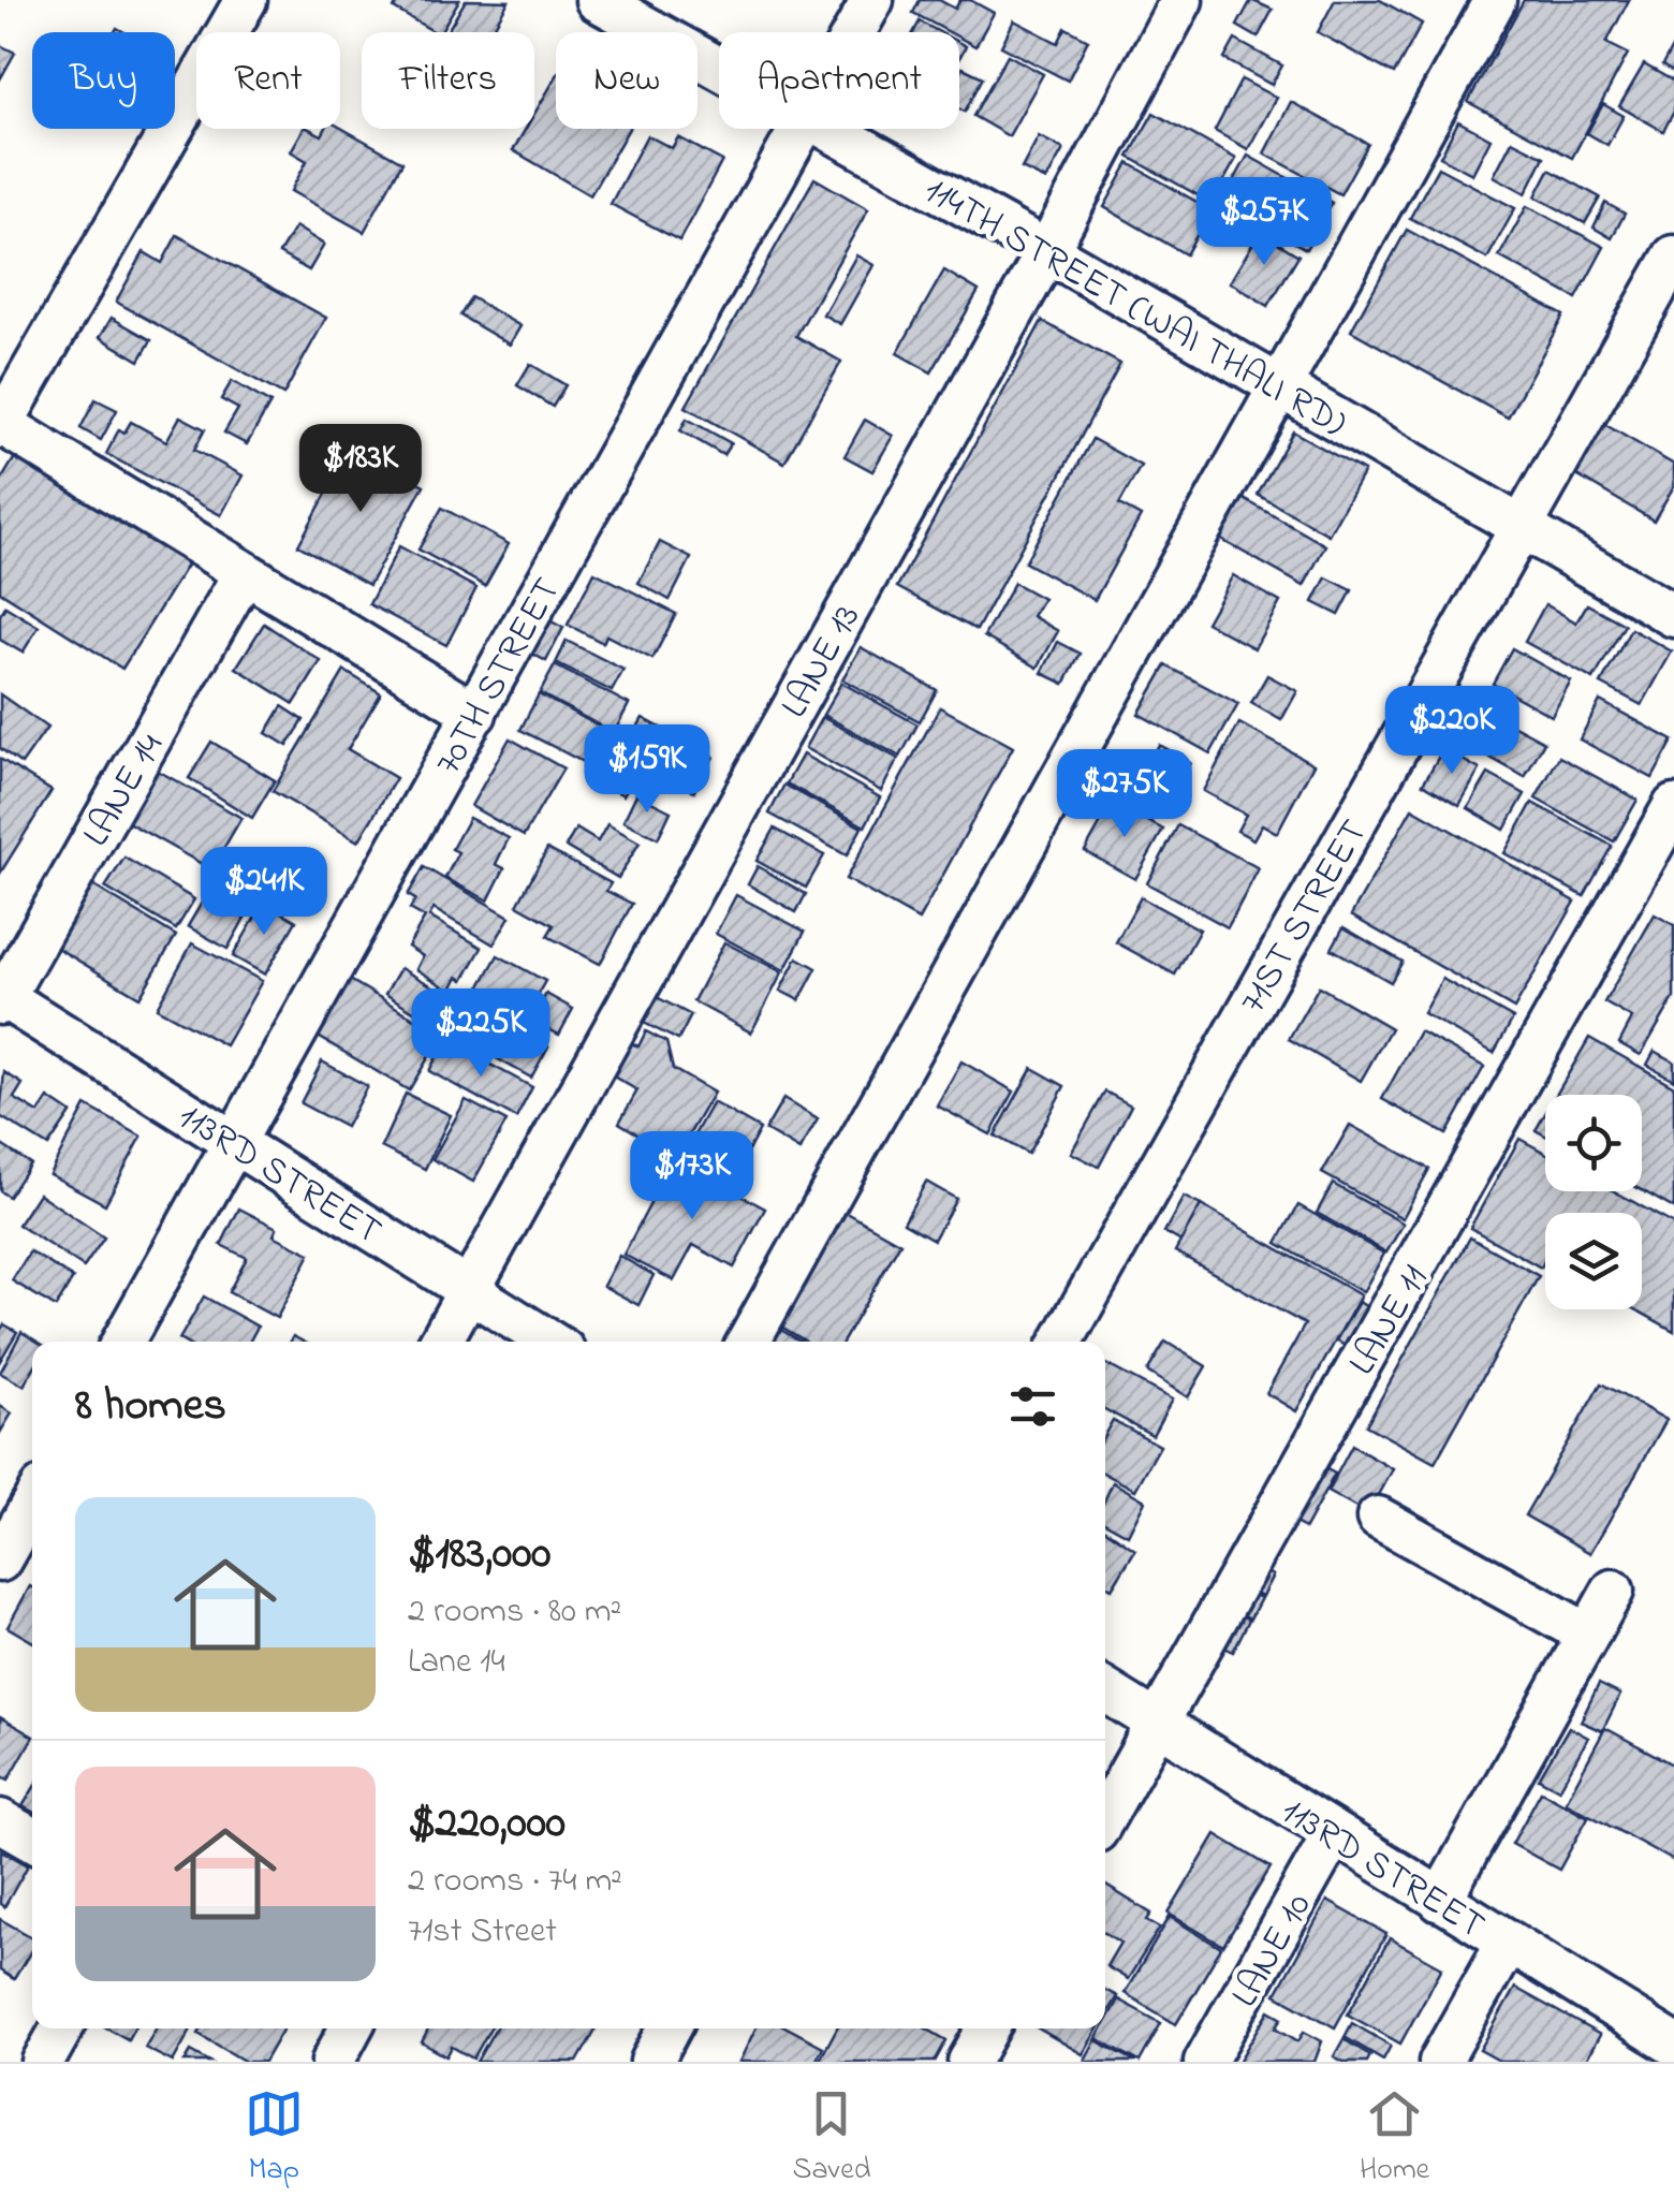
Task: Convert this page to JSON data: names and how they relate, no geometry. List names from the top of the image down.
{
  "streets": {
    "street": [
      "114TH STREET (WAI THALI RD)",
      "LANE 13",
      "70TH STREET",
      "LANE 14",
      "71ST STREET",
      "113RD STREET",
      "LANE 11",
      "LANE 10"
    ]
  },
  "crossings": [
    ["114TH STREET (WAI THALI RD)", "LANE 13"],
    ["114TH STREET (WAI THALI RD)", "71ST STREET"],
    ["LANE 13", "113RD STREET"],
    ["70TH STREET", "113RD STREET"],
    ["LANE 14", "113RD STREET"],
    ["113RD STREET", "LANE 11"],
    ["113RD STREET", "LANE 10"]
  ],
  "page": {
    "chip": [
      "Buy",
      "Rent",
      "Filters",
      "New",
      "Apartment"
    ],
    "price": [
      "$257K",
      "$183K",
      "$220K",
      "$159K",
      "$275K",
      "$241K",
      "$225K",
      "$173K"
    ],
    "heading": "8 homes",
    "list": [
      {
        "name": "$183,000",
        "note": "2 rooms · 80 m² · Lane 14"
      },
      {
        "name": "$220,000",
        "note": "2 rooms · 74 m² · 71st Street"
      }
    ],
    "tabs": ["Map", "Saved", "Home"]
  }
}
